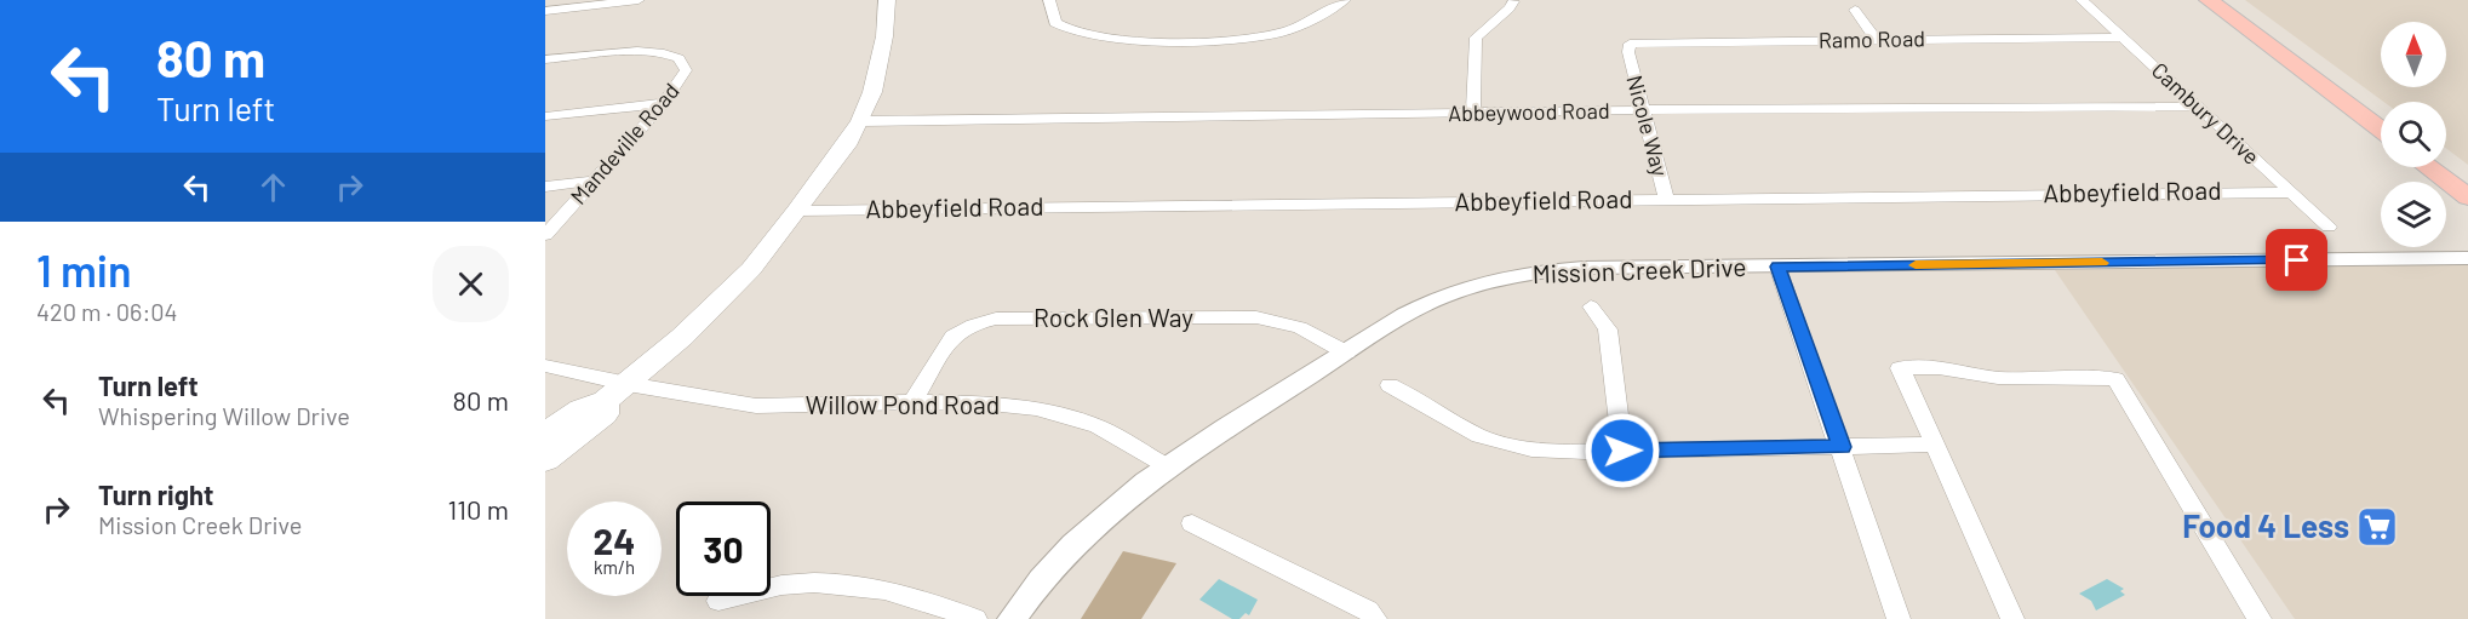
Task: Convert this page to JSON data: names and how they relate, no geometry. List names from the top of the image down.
{
  "streets": {
    "street": [
      "Ramo Road",
      "Abbeywood Road",
      "Cambury Drive",
      "Nicole Way",
      "Mandeville Road",
      "Abbeyfield Road",
      "Mission Creek Drive",
      "Rock Glen Way",
      "Willow Pond Road"
    ]
  },
  "crossings": [
    ["Ramo Road", "Cambury Drive"],
    ["Ramo Road", "Nicole Way"],
    ["Abbeywood Road", "Cambury Drive"],
    ["Abbeywood Road", "Nicole Way"],
    ["Cambury Drive", "Abbeyfield Road"],
    ["Nicole Way", "Abbeyfield Road"],
    ["Mission Creek Drive", "Rock Glen Way"],
    ["Mission Creek Drive", "Willow Pond Road"],
    ["Rock Glen Way", "Willow Pond Road"]
  ],
  "places": {
    "supermarket": ["Food 4 Less"]
  },
  "north": "top",
  "page": {
    "turn": ["80 m", "Turn left"],
    "heading": ["1 min", "420 m · 06:04"],
    "list": [
      {
        "name": "Turn left",
        "note": "Whispering Willow Drive",
        "value": "80 m"
      },
      {
        "name": "Turn right",
        "note": "Mission Creek Drive",
        "value": "110 m"
      }
    ],
    "speed": "24 km/h",
    "limit": "30"
  }
}
